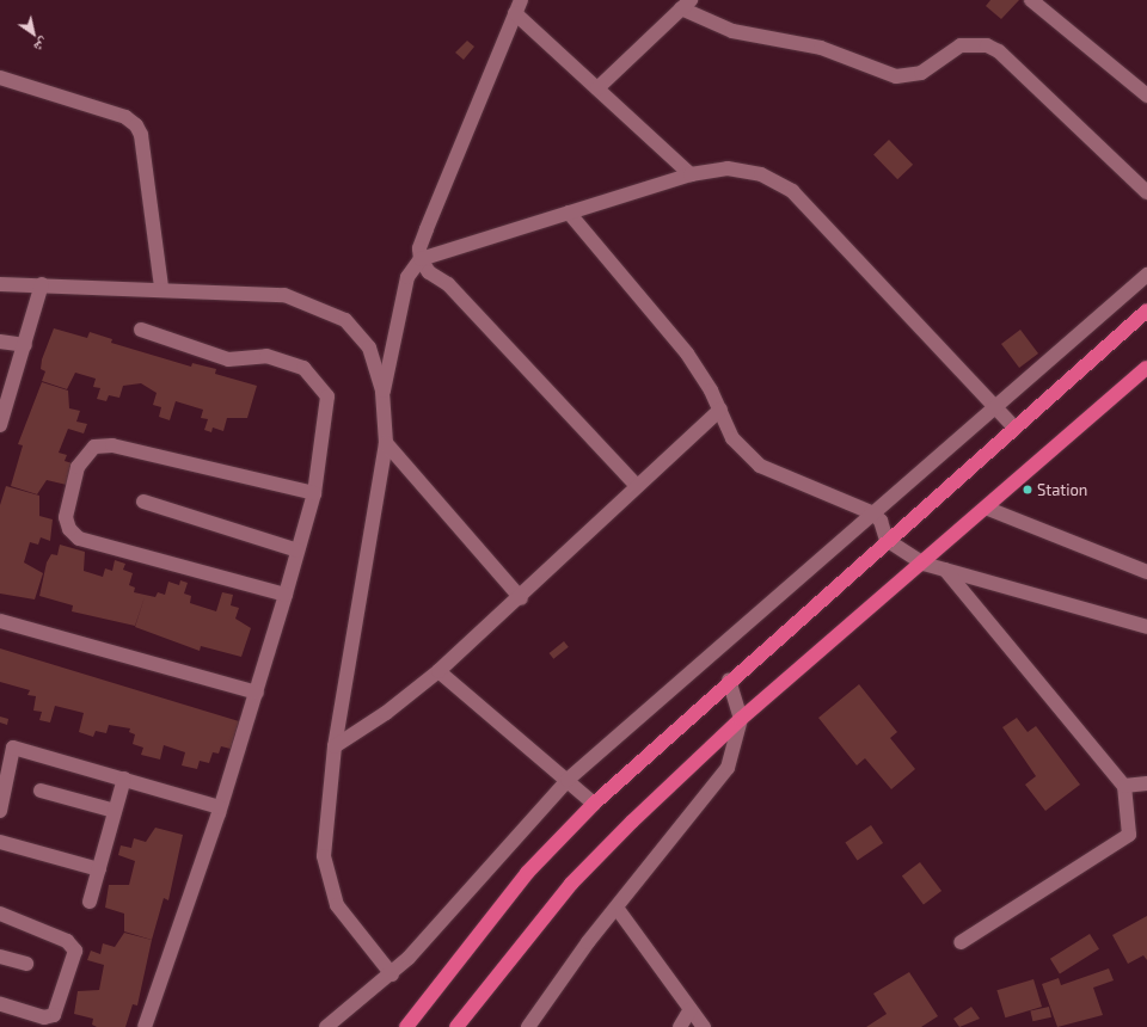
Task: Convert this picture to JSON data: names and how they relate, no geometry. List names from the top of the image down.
{
  "places": ["Station"],
  "north": "bottom right"
}
